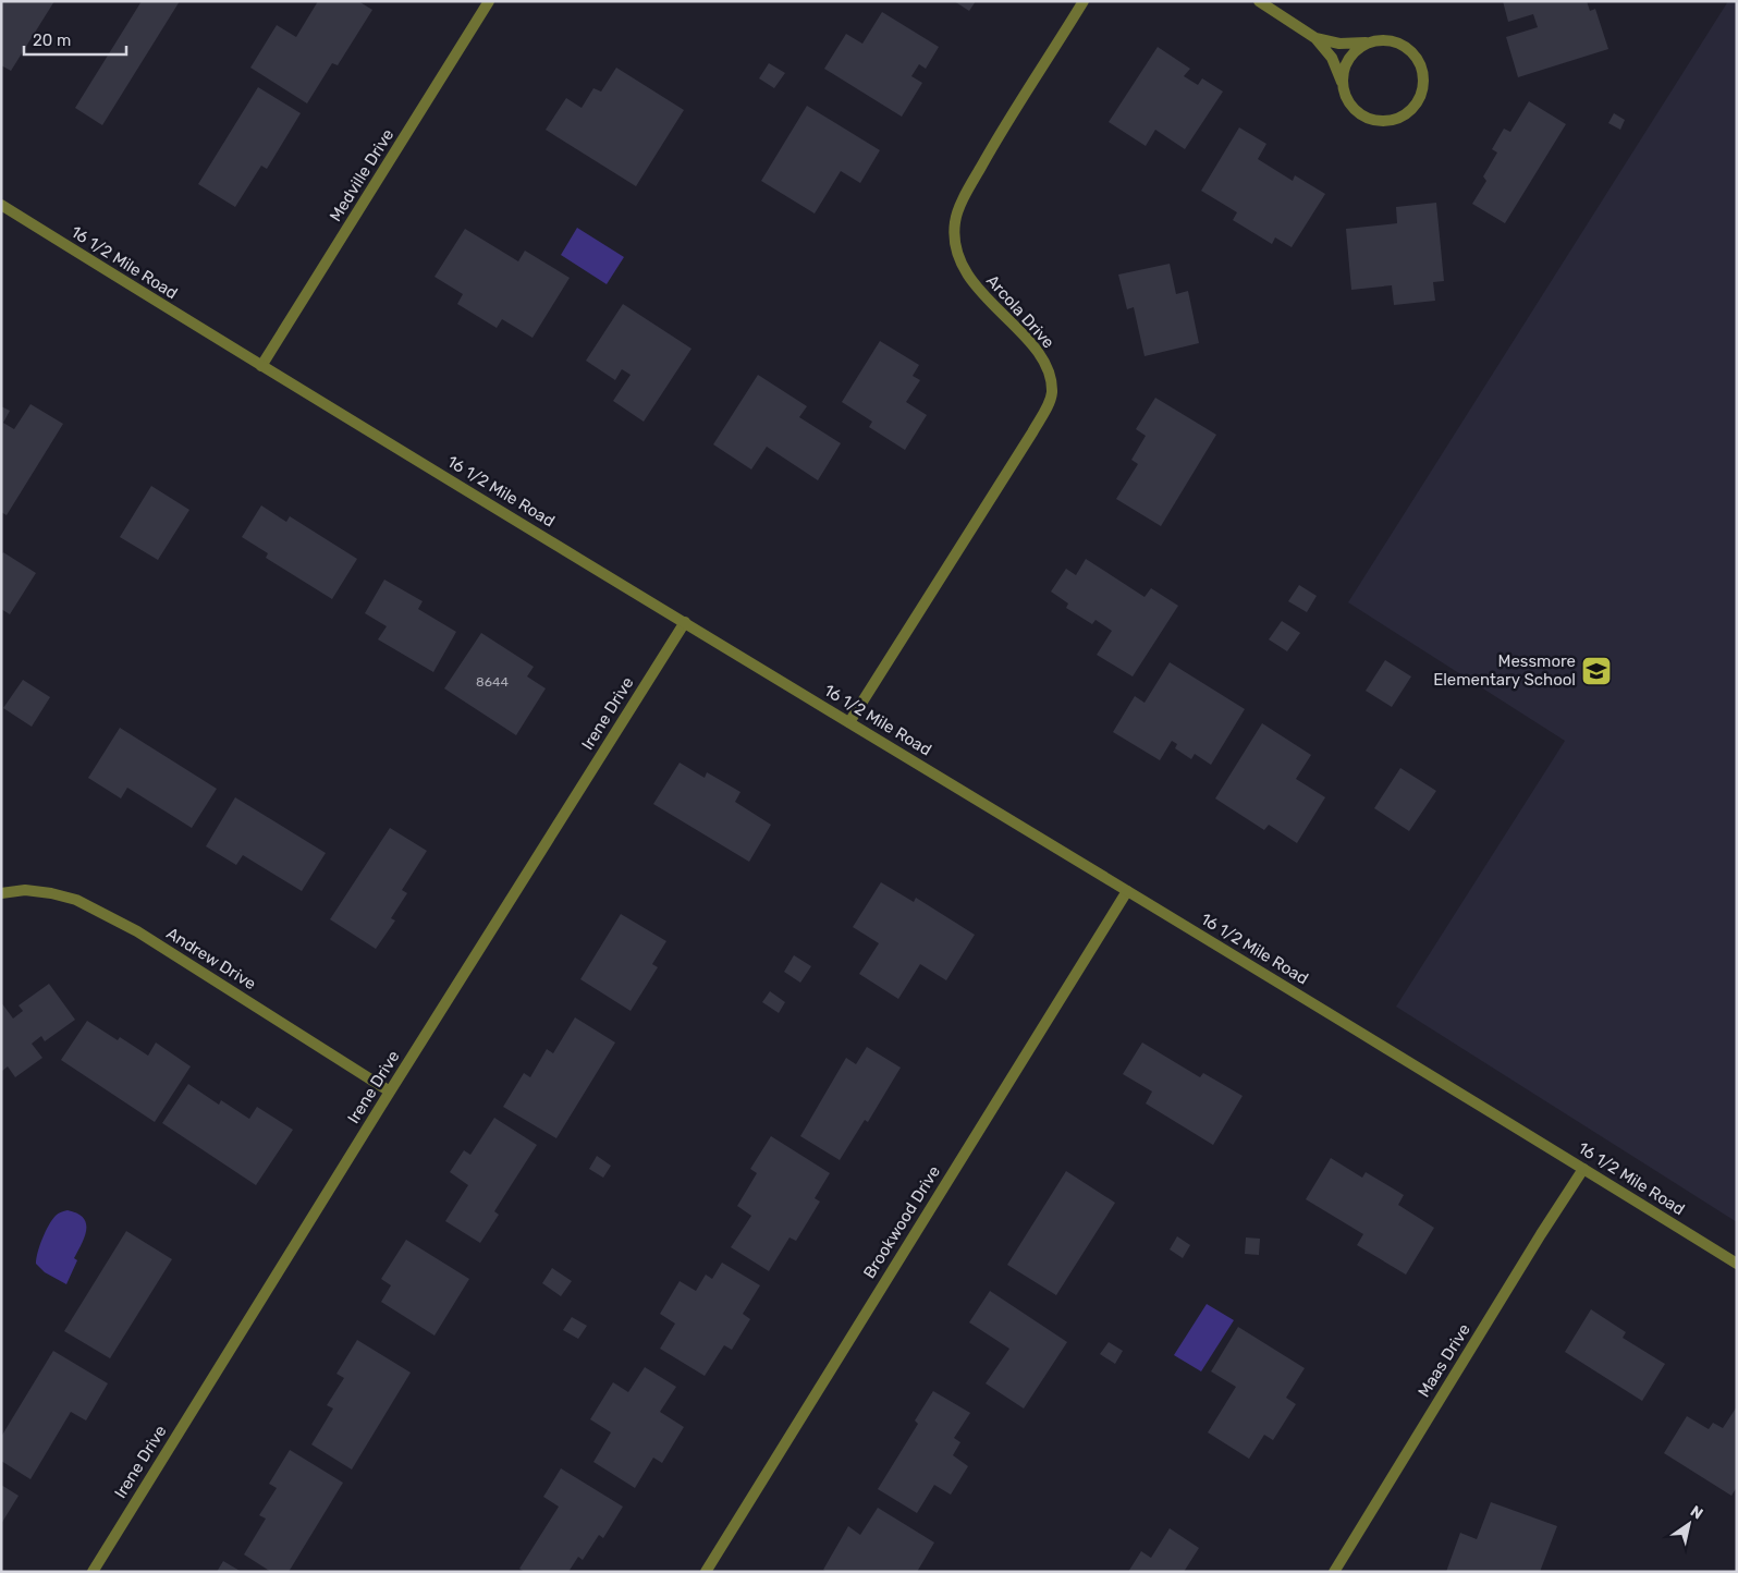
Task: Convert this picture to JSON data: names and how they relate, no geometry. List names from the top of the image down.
{
  "streets": {
    "street": [
      "Medville Drive",
      "16 1/2 Mile Road",
      "Arcola Drive",
      "Irene Drive",
      "Andrew Drive",
      "Brookwood Drive",
      "Maas Drive"
    ]
  },
  "crossings": [
    ["Medville Drive", "16 1/2 Mile Road"],
    ["16 1/2 Mile Road", "Arcola Drive"],
    ["16 1/2 Mile Road", "Irene Drive"],
    ["16 1/2 Mile Road", "Brookwood Drive"],
    ["16 1/2 Mile Road", "Maas Drive"],
    ["Irene Drive", "Andrew Drive"]
  ],
  "places": {
    "school or university": ["Messmore Elementary School"]
  },
  "house_numbers": ["8644"],
  "scale_bar": "20 m",
  "north": "top right"
}
